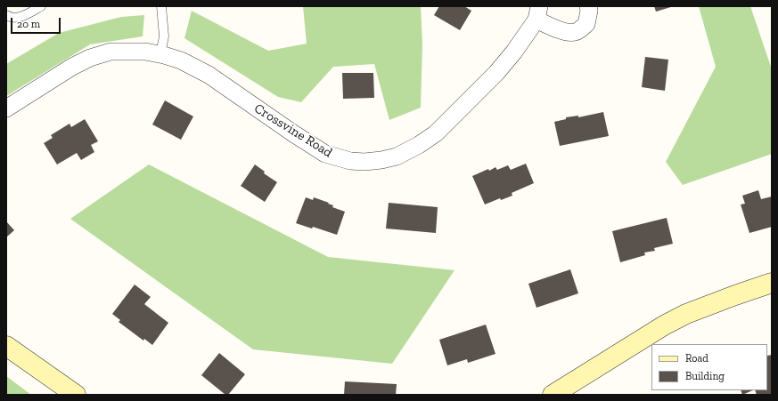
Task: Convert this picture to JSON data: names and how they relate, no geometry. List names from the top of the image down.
{
  "streets": {
    "street": ["Crossvine Road"]
  },
  "legend": ["Road", "Building"],
  "scale_bar": "20 m"
}
